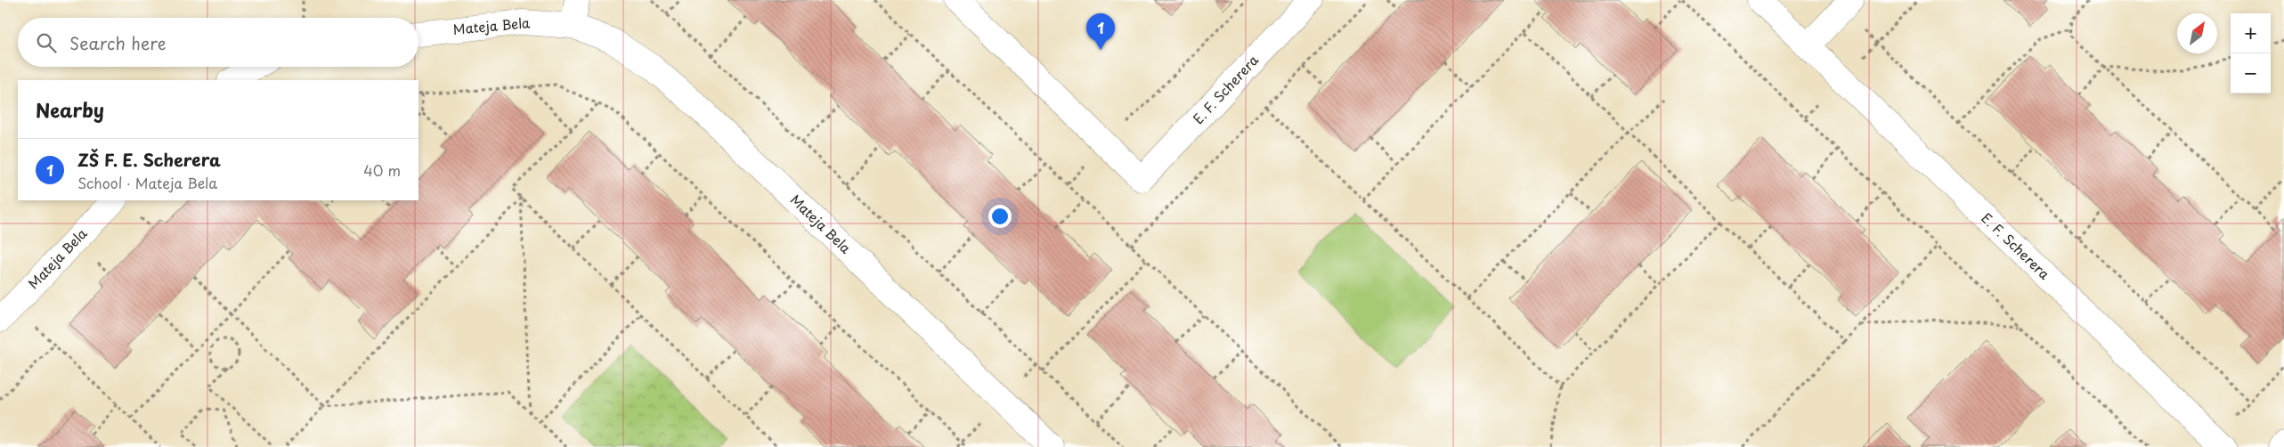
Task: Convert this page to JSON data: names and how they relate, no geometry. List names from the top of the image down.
{
  "streets": {
    "street": ["Mateja Bela", "E. F. Scherera"]
  },
  "north": "top right",
  "page": {
    "map_buttons": ["+", "−"],
    "pins": "1",
    "search": "Search here",
    "heading": "Nearby",
    "list": [
      {
        "mark": "1",
        "name": "ZŠ F. E. Scherera",
        "note": "School · Mateja Bela",
        "value": "40 m"
      }
    ]
  }
}
